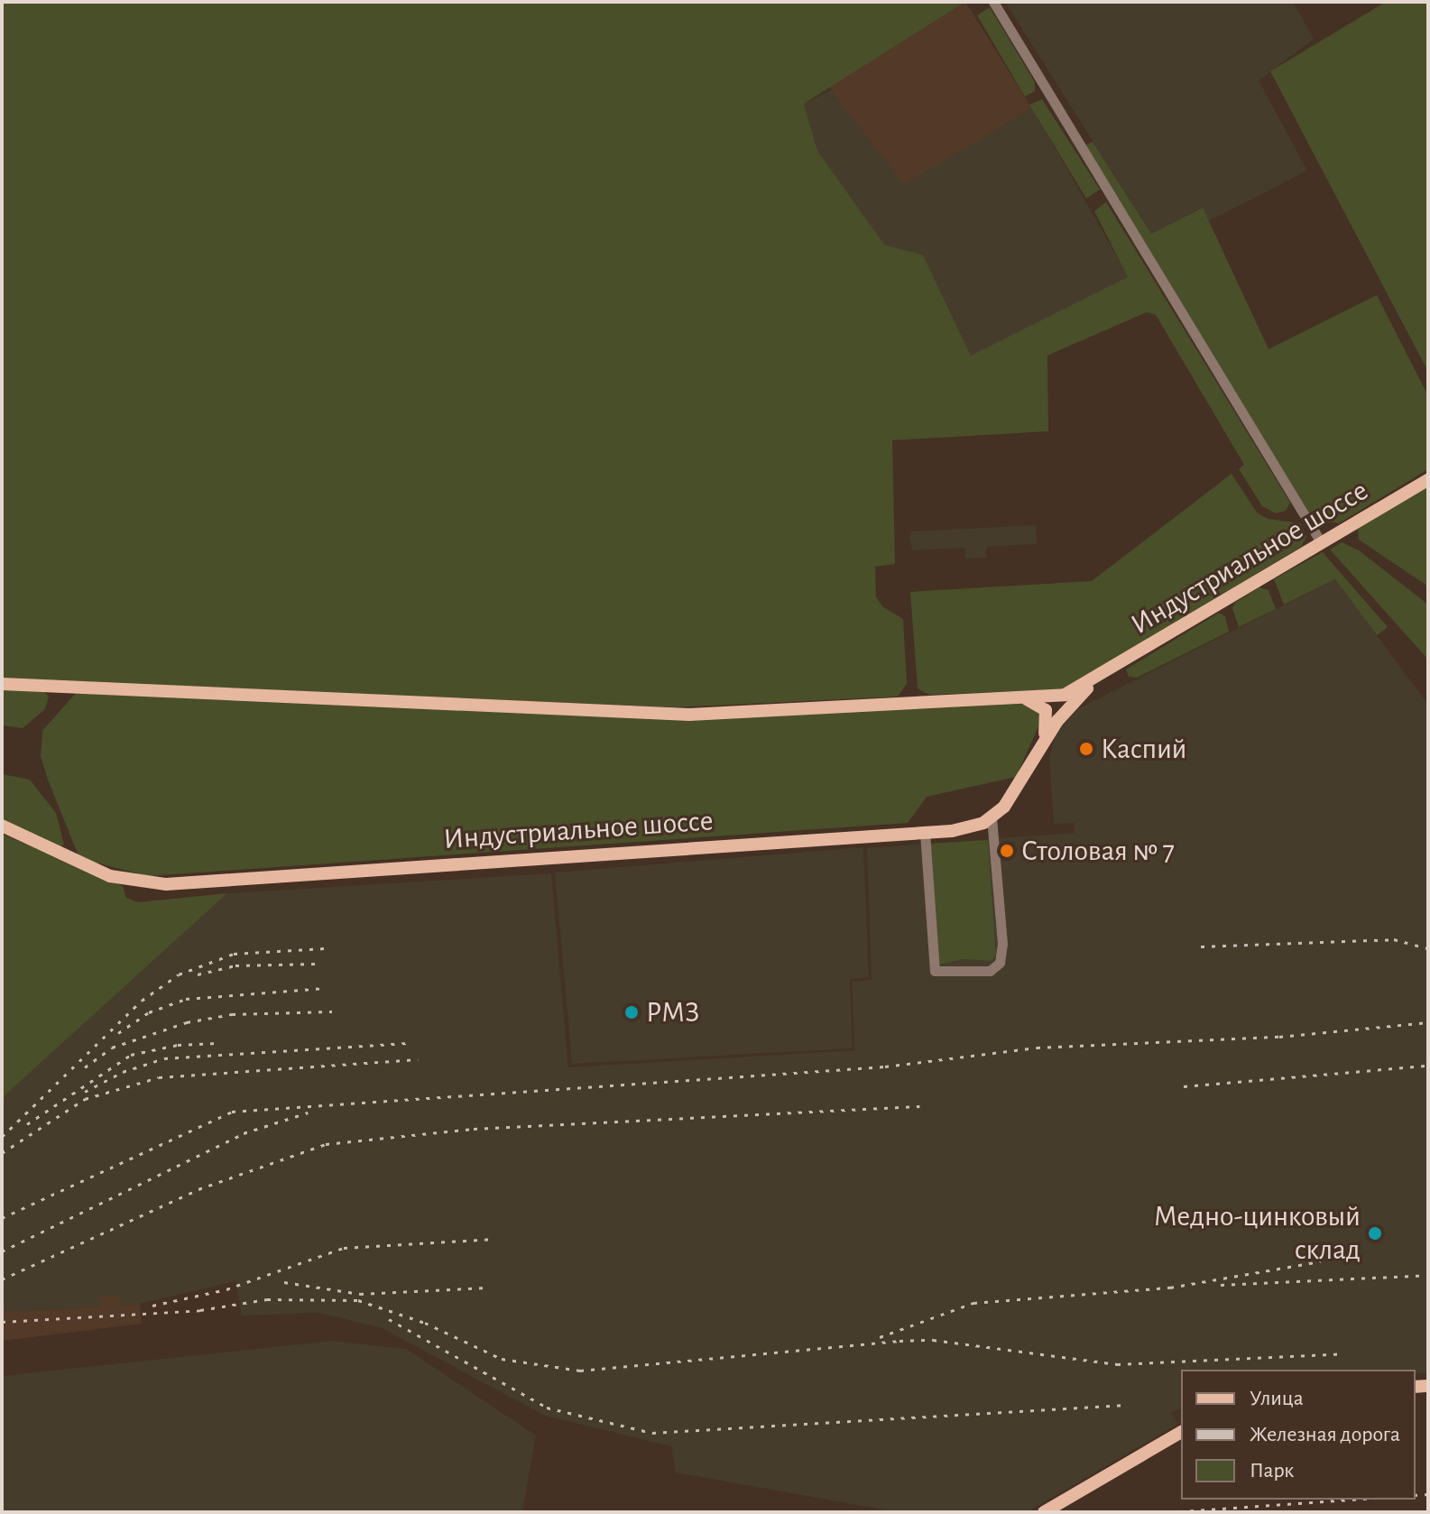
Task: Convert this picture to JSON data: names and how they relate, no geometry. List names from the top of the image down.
{
  "streets": {
    "main road": ["Индустриальное шоссе"]
  },
  "places": [
    "Каспий",
    "Столовая № 7",
    "РМЗ",
    "Медно-цинковый склад"
  ],
  "legend": ["Улица", "Железная дорога", "Парк"]
}
